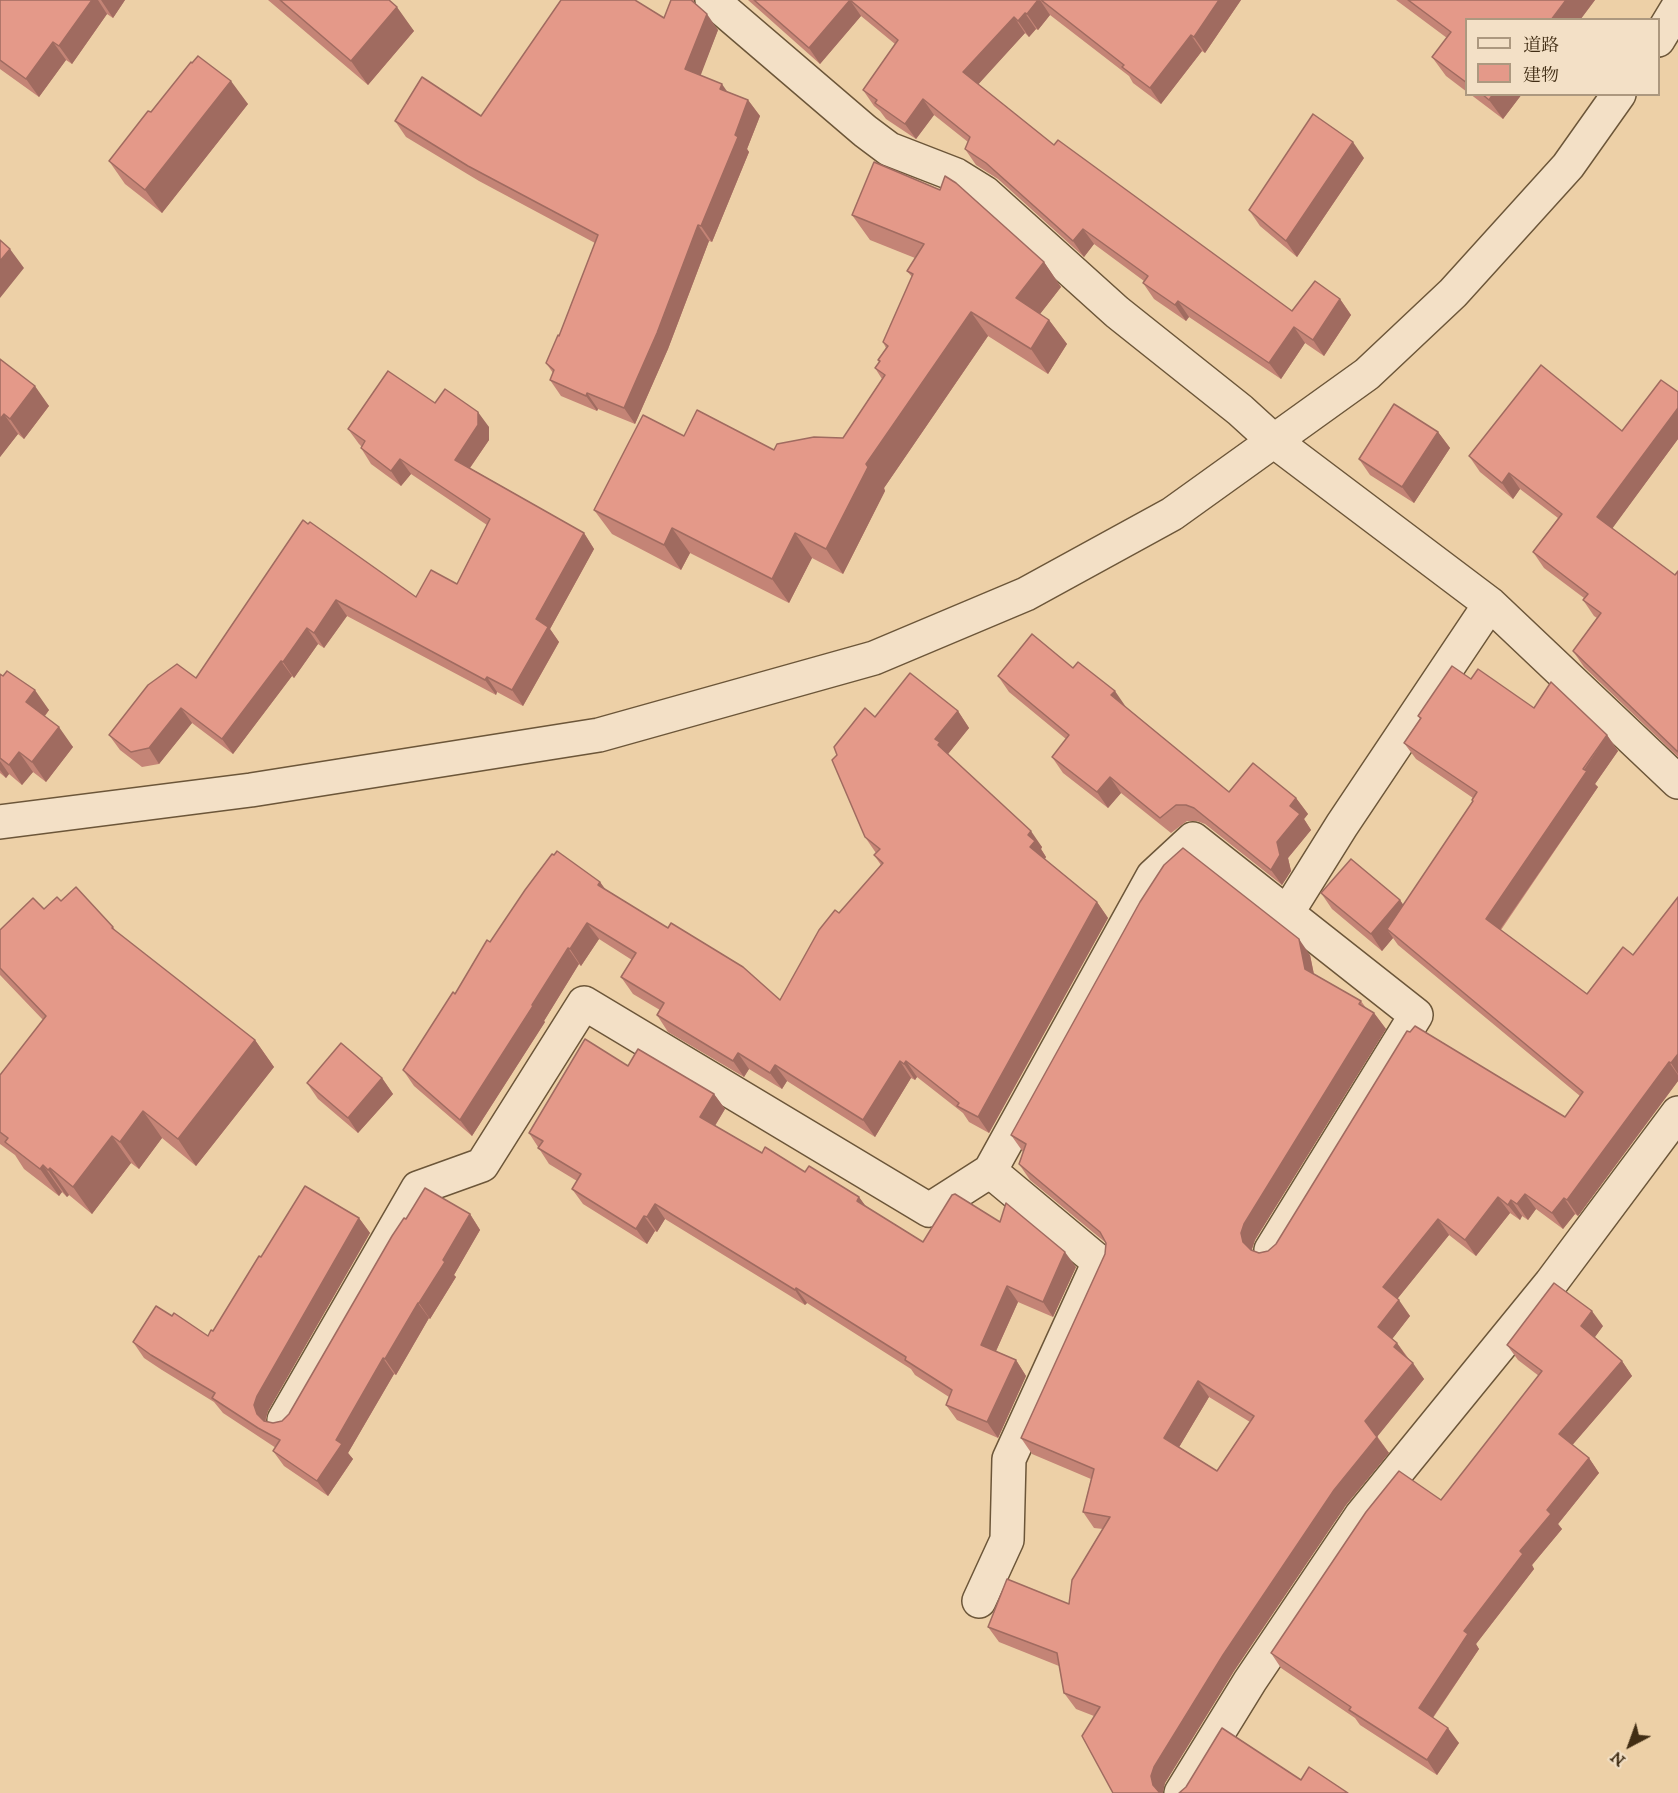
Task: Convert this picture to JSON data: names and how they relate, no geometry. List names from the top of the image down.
{
  "legend": ["道路", "建物"],
  "north": "bottom left"
}
